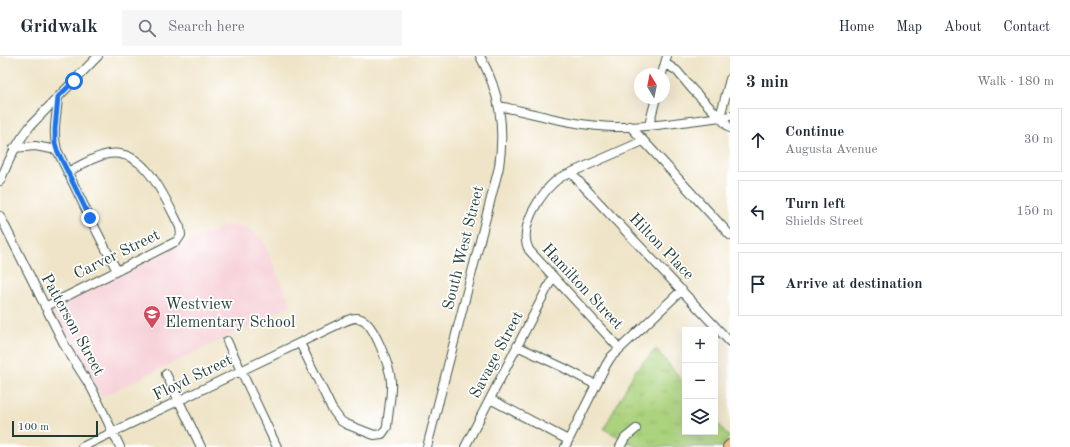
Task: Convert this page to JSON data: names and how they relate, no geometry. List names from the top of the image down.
{
  "streets": {
    "street": [
      "Hilton Place",
      "South West Street",
      "Carver Street",
      "Hamilton Street",
      "Patterson Street",
      "Savage Street",
      "Floyd Street"
    ]
  },
  "crossings": [
    ["Hilton Place", "Hamilton Street"],
    ["Carver Street", "Patterson Street"],
    ["Hamilton Street", "Savage Street"],
    ["Patterson Street", "Floyd Street"]
  ],
  "places": {
    "school or university": ["Westview Elementary School"]
  },
  "scale_bar": "100 m",
  "north": "top",
  "page": {
    "header": "Gridwalk",
    "search": "Search here",
    "nav": [
      "Home",
      "Map",
      "About",
      "Contact"
    ],
    "heading": ["3 min", "Walk · 180 m"],
    "list": [
      ["Continue", "Augusta Avenue", "30 m"],
      ["Turn left", "Shields Street", "150 m"],
      "Arrive at destination"
    ],
    "map_buttons": ["+", "−"],
    "scale": "100 m"
  }
}
